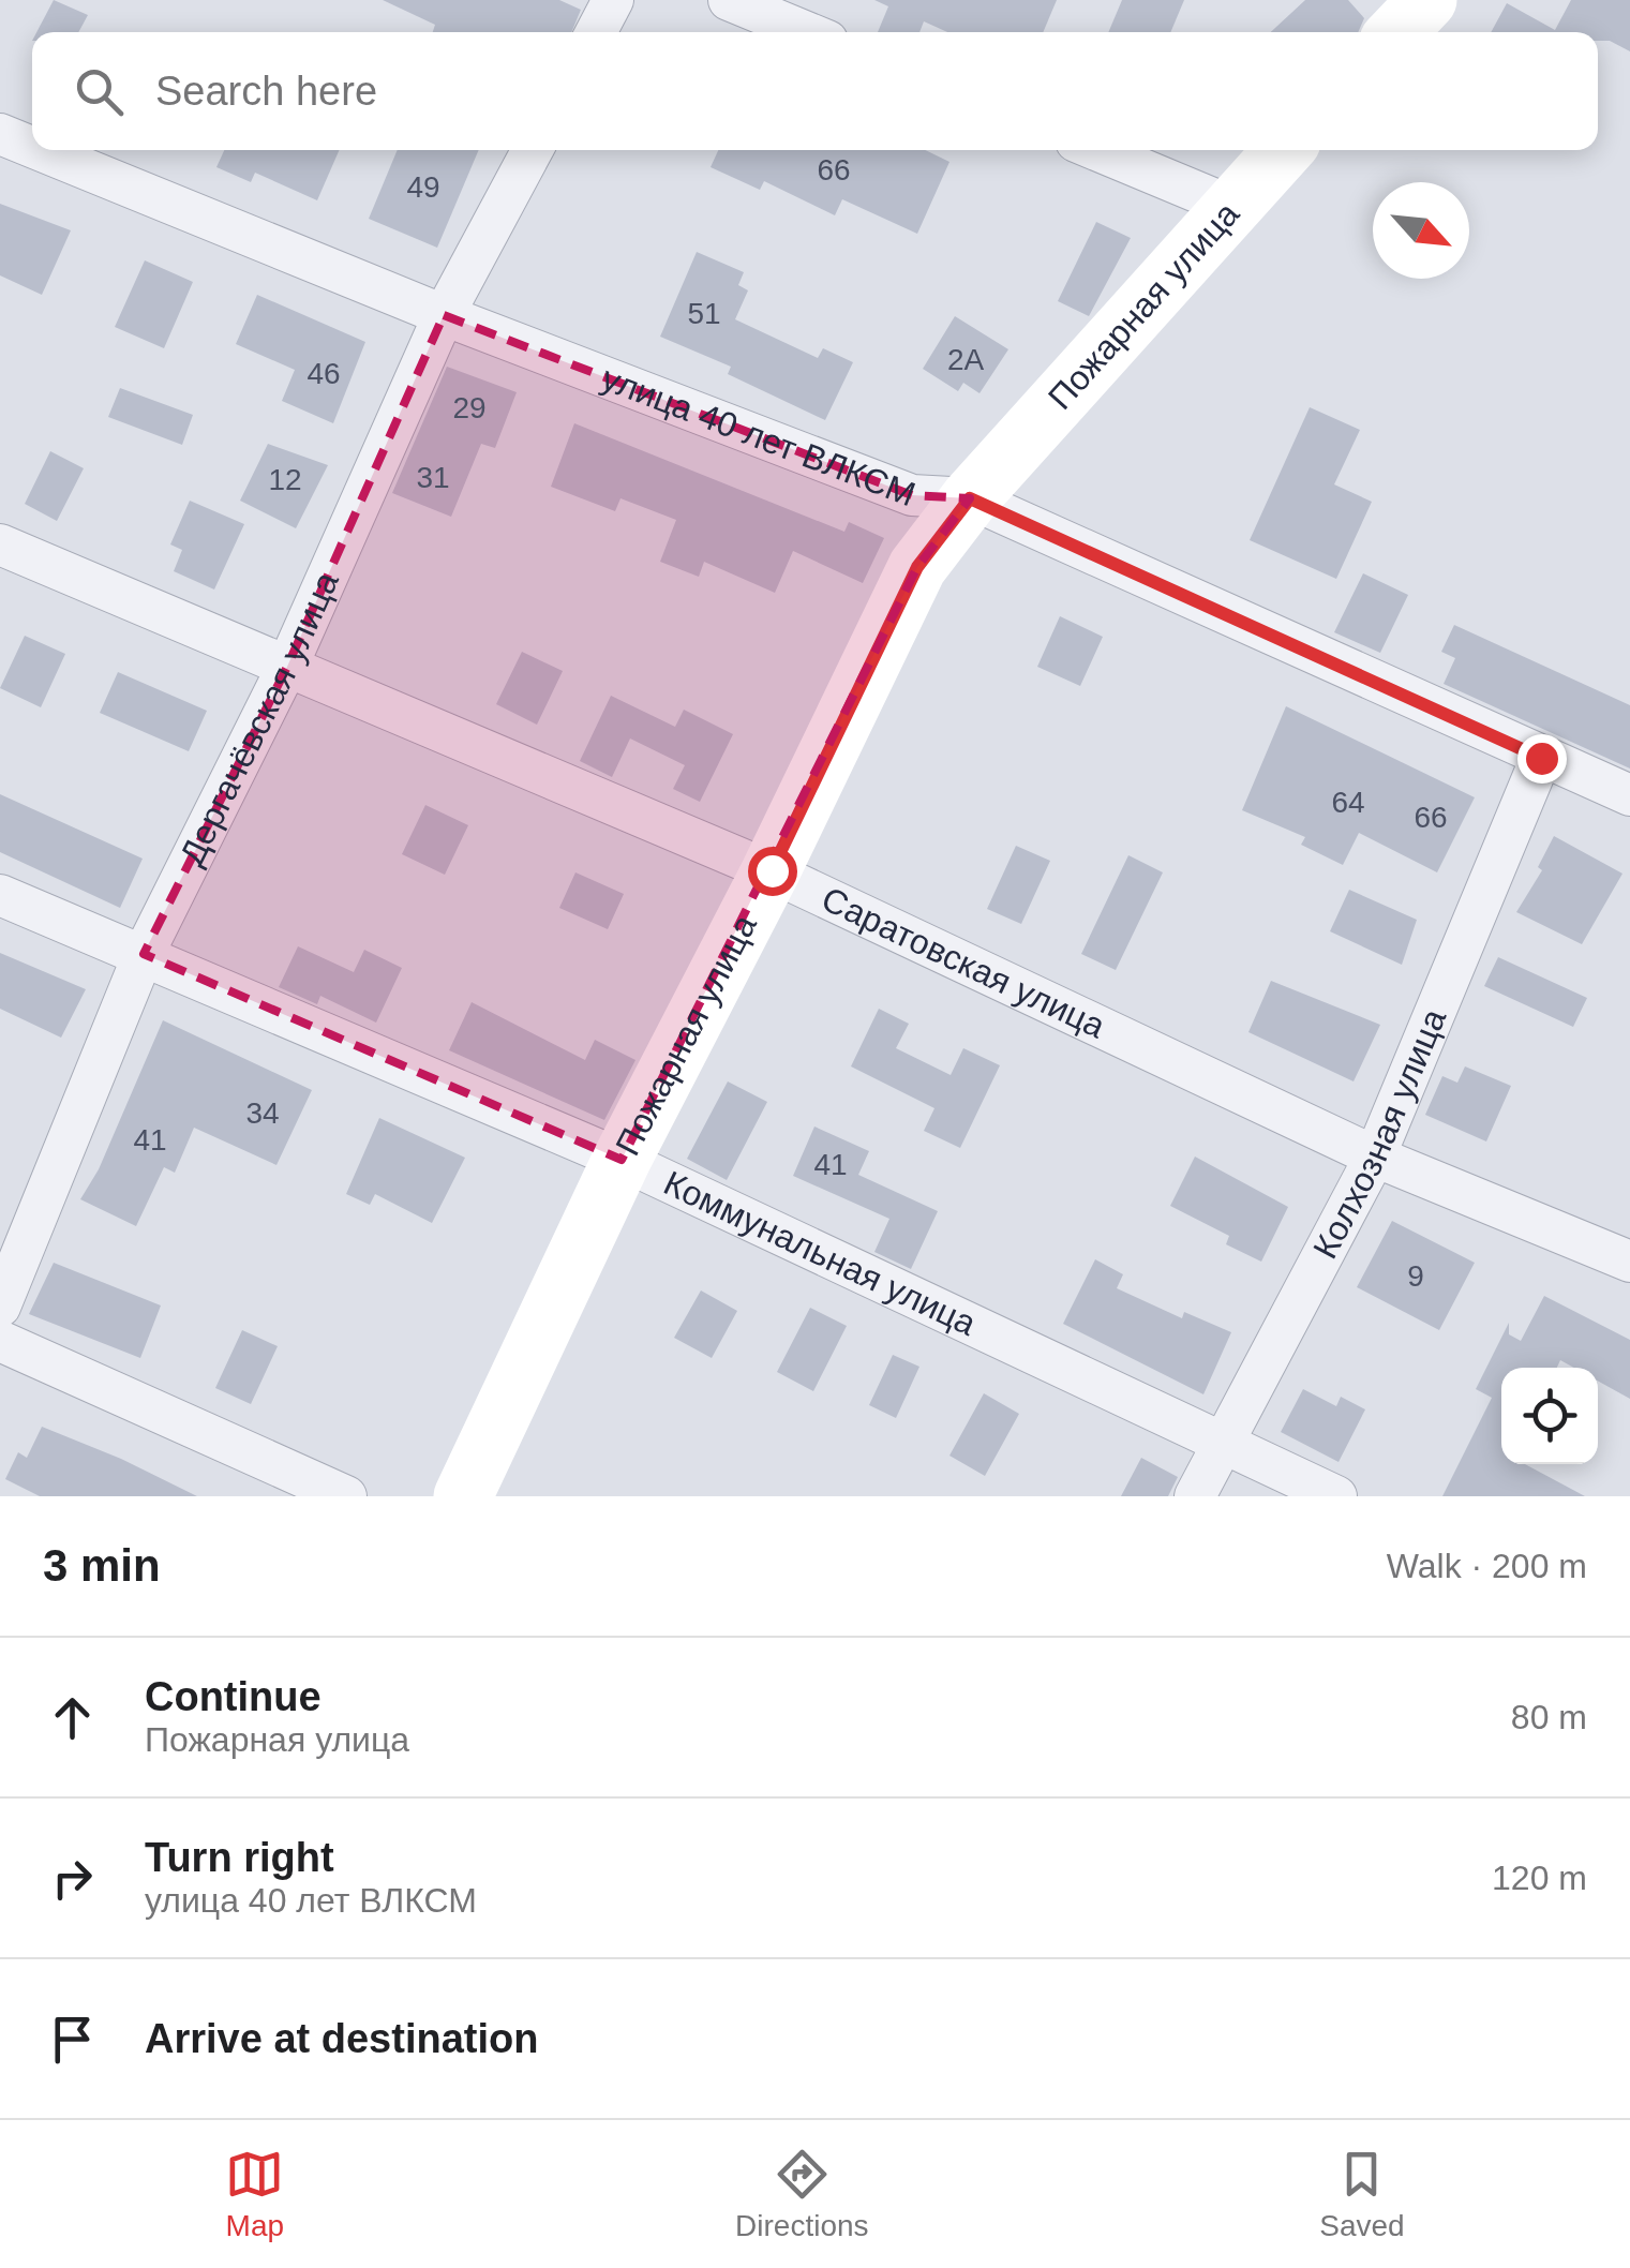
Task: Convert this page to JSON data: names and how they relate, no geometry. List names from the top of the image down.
{
  "streets": {
    "street": [
      "Пожарная улица",
      "улица 40 лет ВЛКСМ",
      "Дергачёвская улица",
      "Саратовская улица",
      "Колхозная улица",
      "Коммунальная улица"
    ]
  },
  "crossings": [
    ["Пожарная улица", "улица 40 лет ВЛКСМ"],
    ["Пожарная улица", "Саратовская улица"],
    ["Пожарная улица", "Коммунальная улица"],
    ["улица 40 лет ВЛКСМ", "Дергачёвская улица"],
    ["улица 40 лет ВЛКСМ", "Колхозная улица"],
    ["Дергачёвская улица", "Саратовская улица"],
    ["Дергачёвская улица", "Коммунальная улица"],
    ["Саратовская улица", "Колхозная улица"],
    ["Колхозная улица", "Коммунальная улица"]
  ],
  "house_numbers": [
    "66",
    "49",
    "51",
    "2А",
    "46",
    "29",
    "31",
    "12",
    "64",
    "66",
    "34",
    "41",
    "41",
    "9"
  ],
  "north": "bottom right",
  "page": {
    "search": "Search here",
    "heading": ["3 min", "Walk · 200 m"],
    "list": [
      ["Continue", "Пожарная улица", "80 m"],
      ["Turn right", "улица 40 лет ВЛКСМ", "120 m"],
      "Arrive at destination"
    ],
    "nav": ["Map", "Directions", "Saved"]
  }
}
